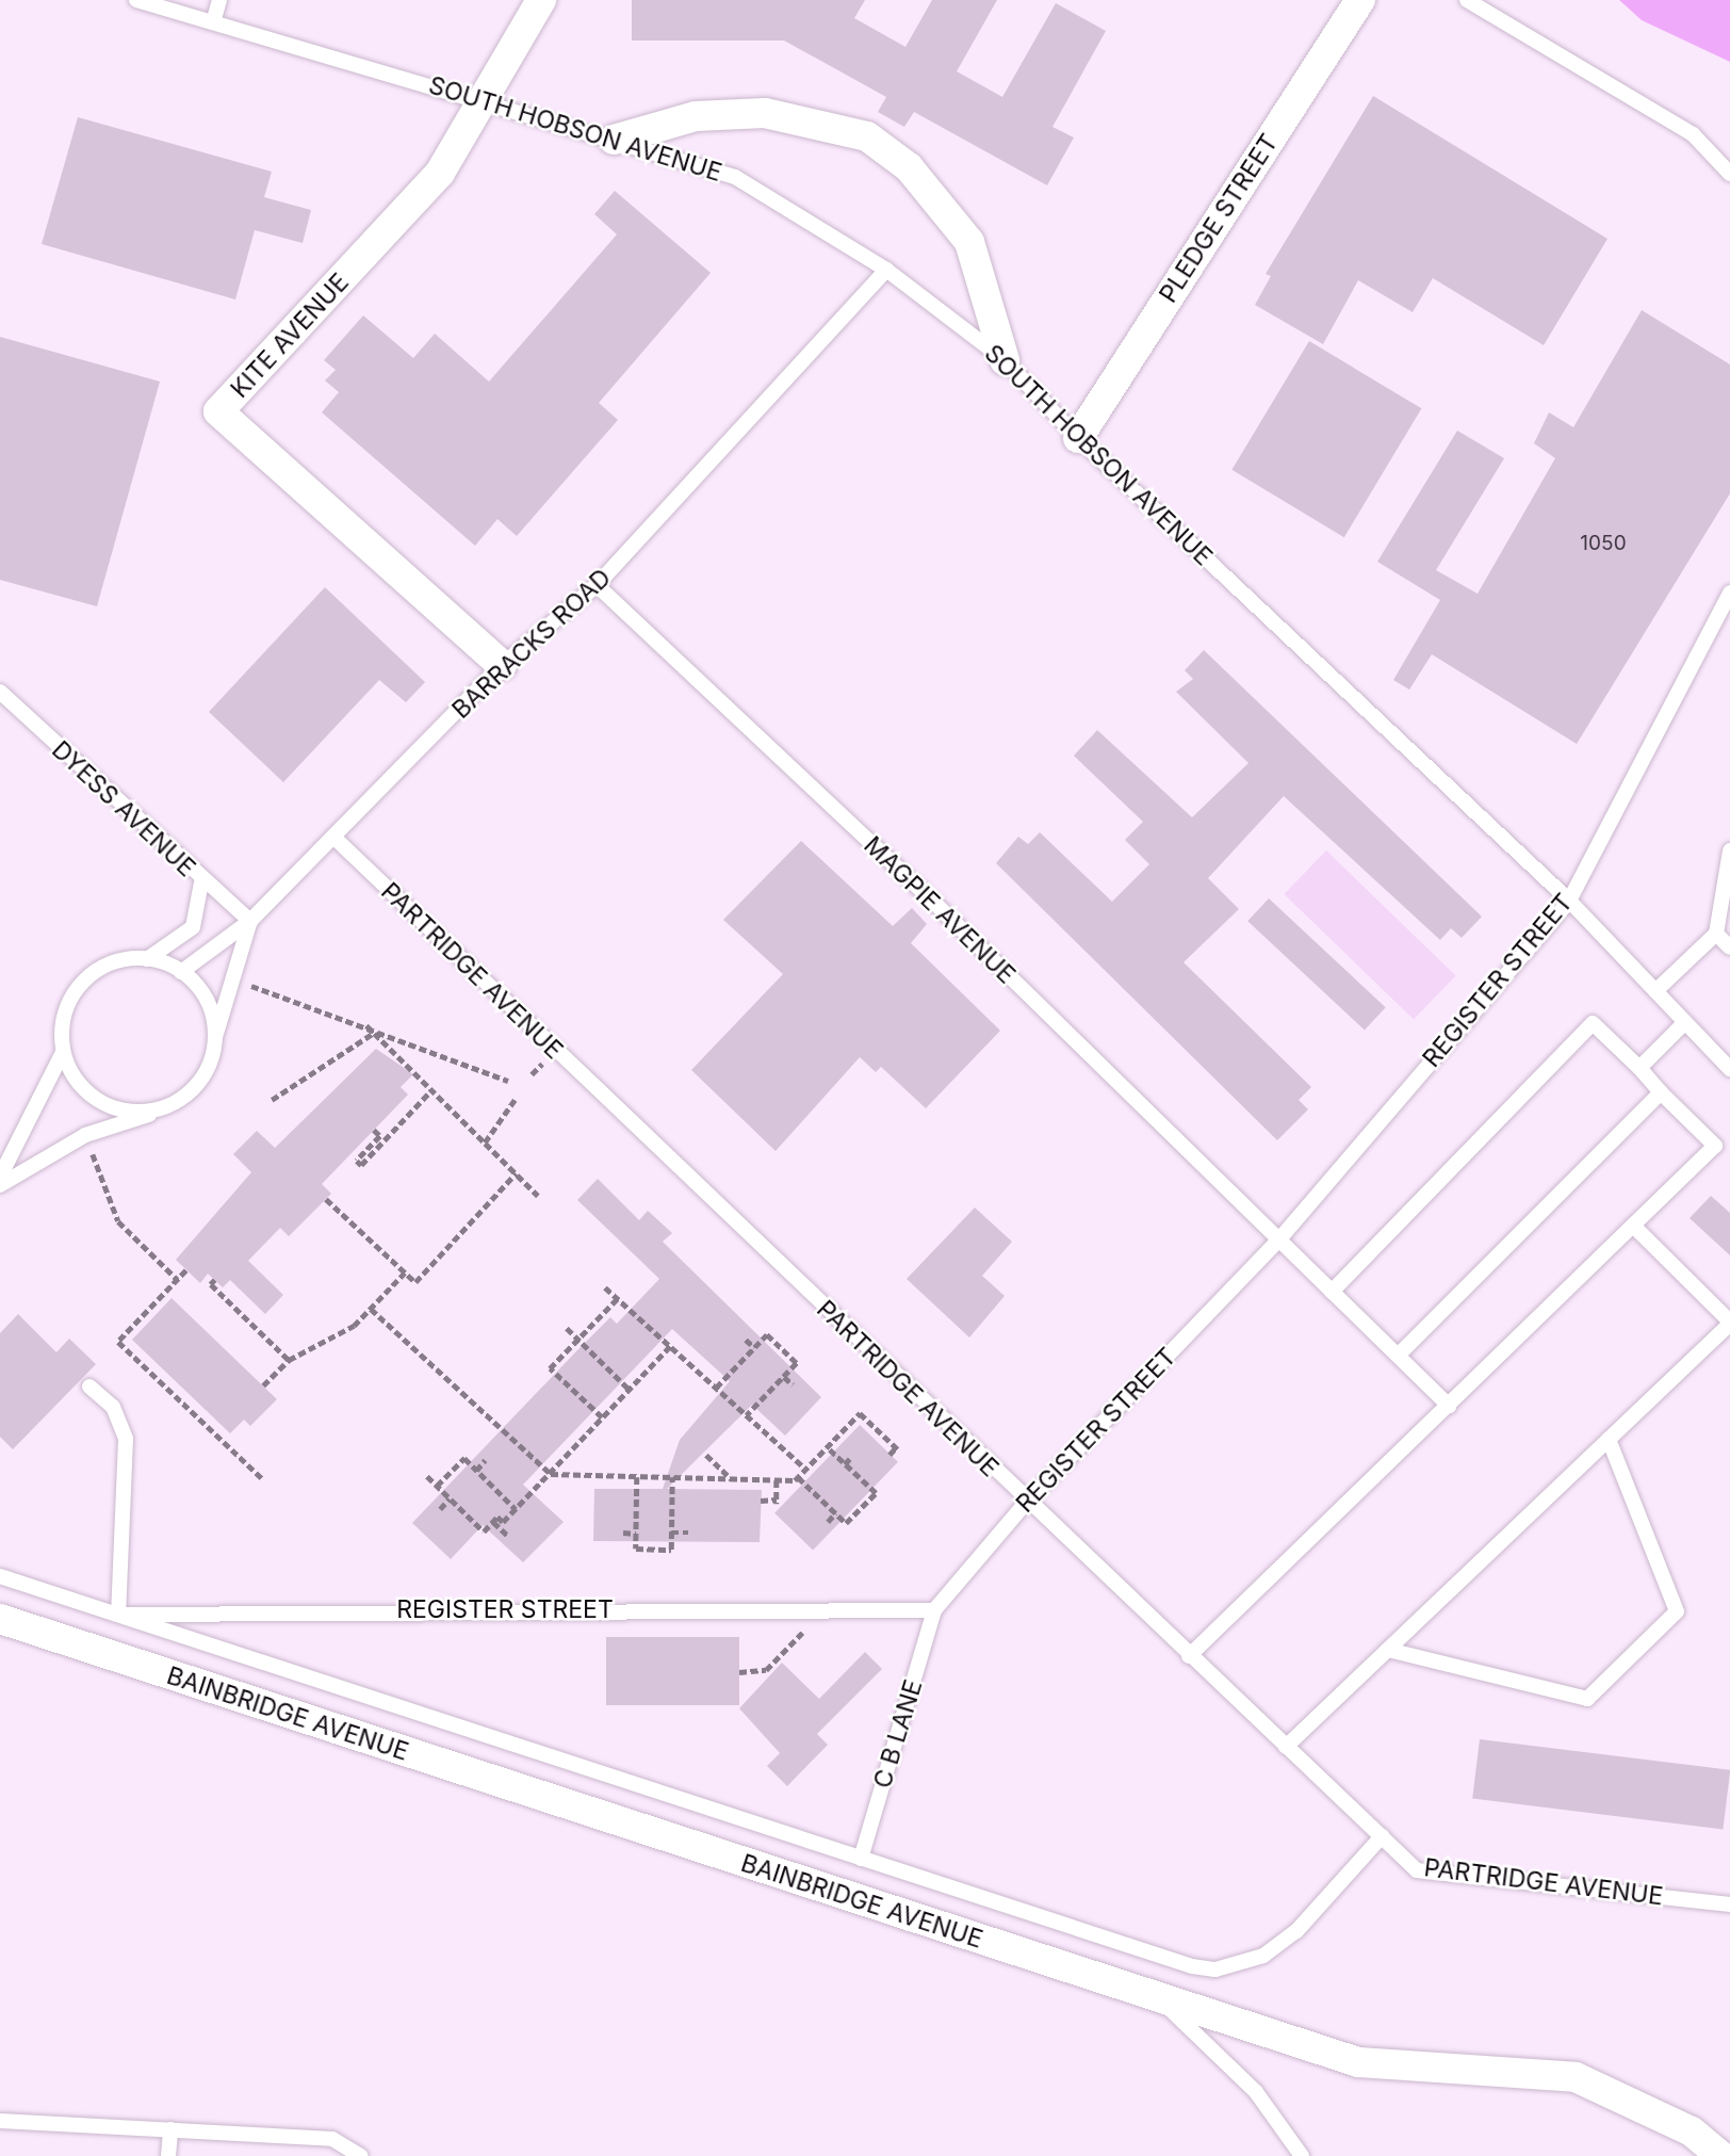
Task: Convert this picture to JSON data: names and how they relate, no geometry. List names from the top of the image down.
{
  "streets": {
    "street": ["PLEDGE STREET", "KITE AVENUE", "BAINBRIDGE AVENUE"],
    "lane": [
      "SOUTH HOBSON AVENUE",
      "BARRACKS ROAD",
      "DYESS AVENUE",
      "MAGPIE AVENUE",
      "PARTRIDGE AVENUE",
      "REGISTER STREET",
      "C B LANE"
    ]
  },
  "crossings": [
    ["SOUTH HOBSON AVENUE", "PLEDGE STREET"],
    ["SOUTH HOBSON AVENUE", "KITE AVENUE"],
    ["SOUTH HOBSON AVENUE", "BARRACKS ROAD"],
    ["SOUTH HOBSON AVENUE", "REGISTER STREET"],
    ["KITE AVENUE", "BARRACKS ROAD"],
    ["BARRACKS ROAD", "DYESS AVENUE"],
    ["BARRACKS ROAD", "MAGPIE AVENUE"],
    ["BARRACKS ROAD", "PARTRIDGE AVENUE"],
    ["MAGPIE AVENUE", "REGISTER STREET"],
    ["PARTRIDGE AVENUE", "REGISTER STREET"],
    ["REGISTER STREET", "C B LANE"]
  ],
  "house_numbers": ["1050"]
}
